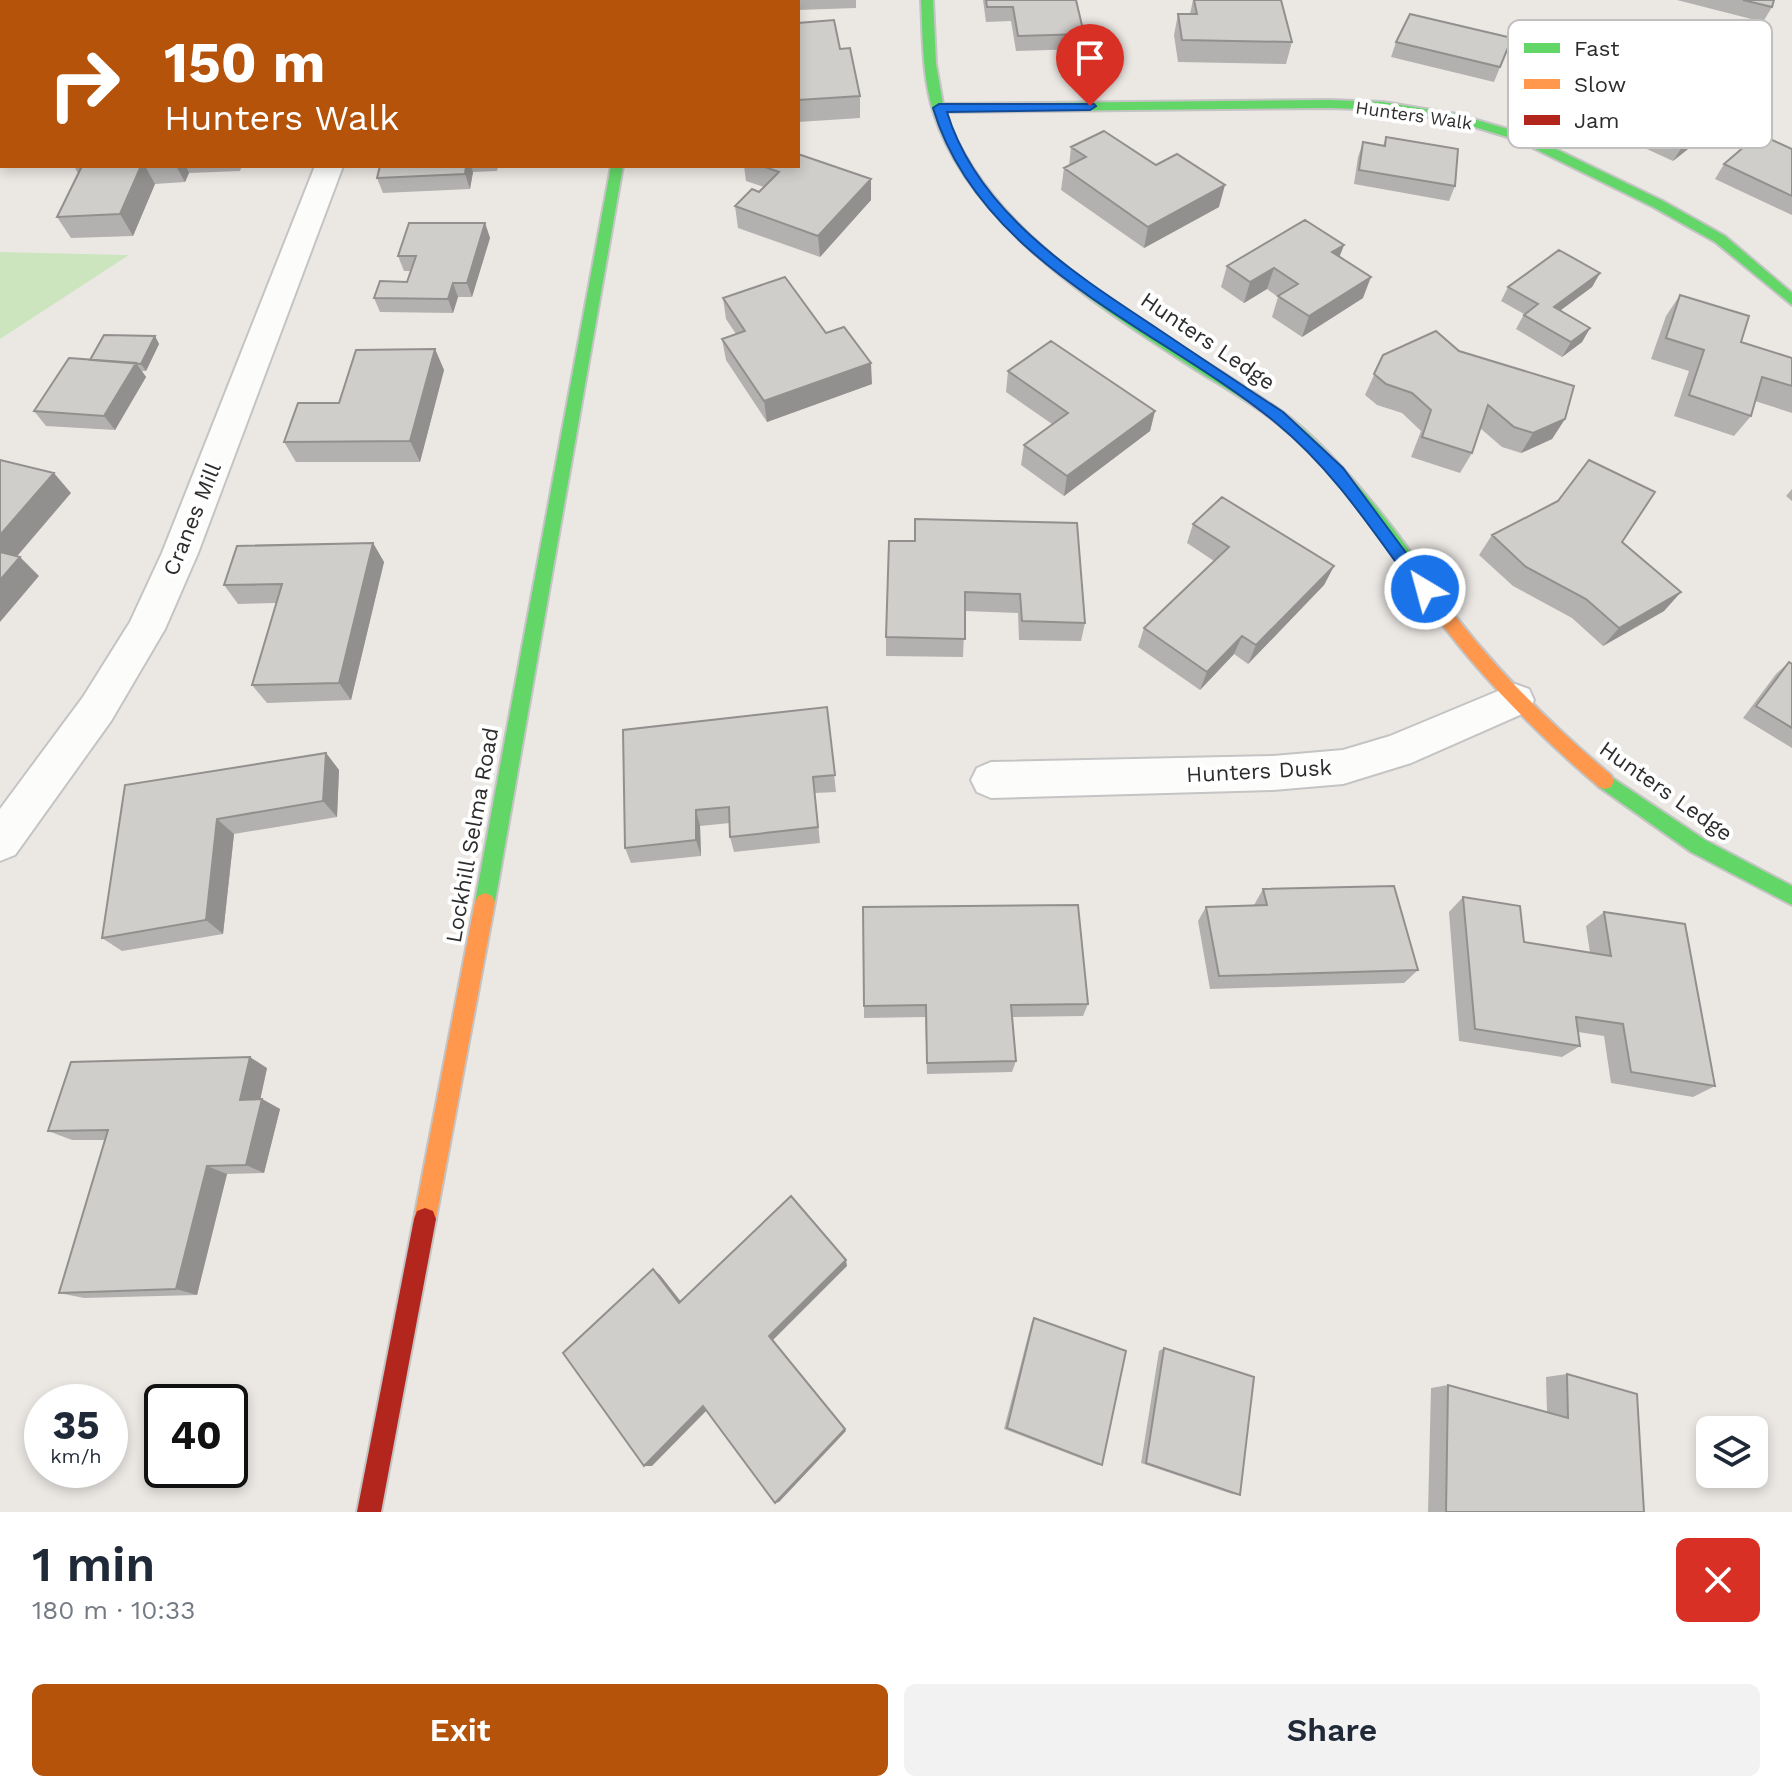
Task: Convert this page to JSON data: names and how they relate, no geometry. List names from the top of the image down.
{
  "streets": {
    "street": [
      "Hunters Walk",
      "Hunters Ledge",
      "Cranes Mill",
      "Hunters Dusk",
      "Lockhill Selma Road"
    ]
  },
  "crossings": [
    ["Hunters Walk", "Hunters Ledge"],
    ["Hunters Ledge", "Hunters Dusk"]
  ],
  "legend": ["Fast", "Slow", "Jam"],
  "page": {
    "turn": ["150 m", "Hunters Walk"],
    "speed": "35 km/h",
    "limit": "40",
    "heading": ["1 min", "180 m · 10:33"],
    "buttons": ["Exit", "Share"]
  }
}
